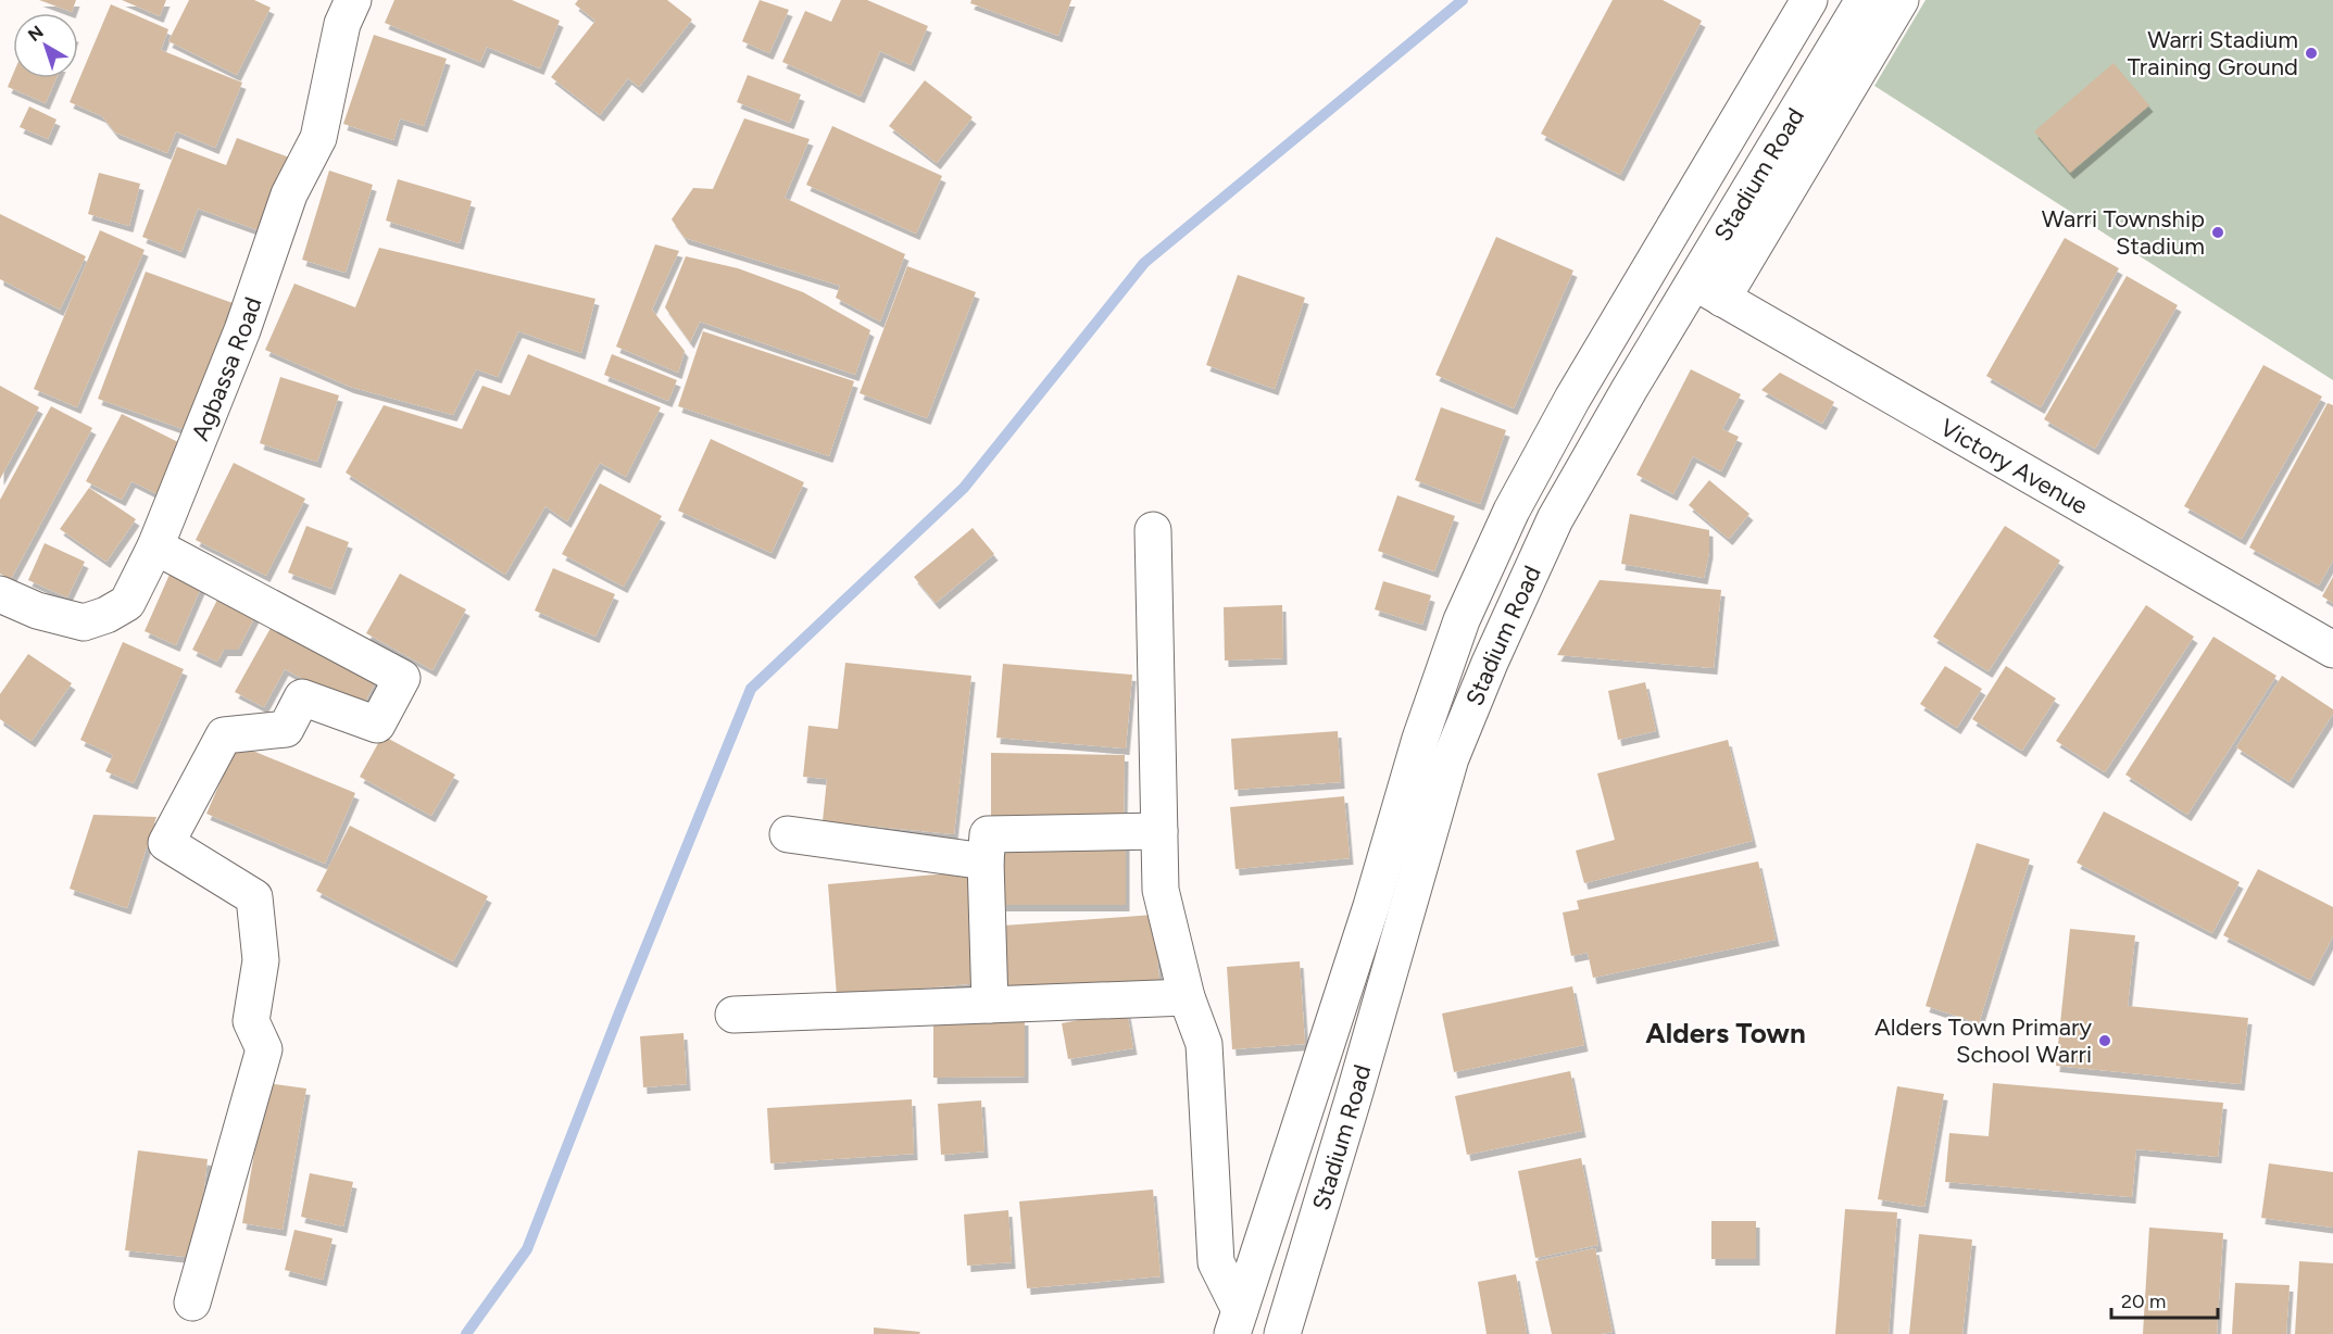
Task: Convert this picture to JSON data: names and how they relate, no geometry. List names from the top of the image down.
{
  "streets": {
    "street": ["Stadium Road", "Agbassa Road", "Victory Avenue"]
  },
  "crossings": [
    ["Stadium Road", "Victory Avenue"]
  ],
  "districts": ["Alders Town"],
  "places": ["Warri Stadium Training Ground", "Warri Township Stadium", "Alders Town Primary School Warri"],
  "scale_bar": "20 m",
  "north": "top left"
}
